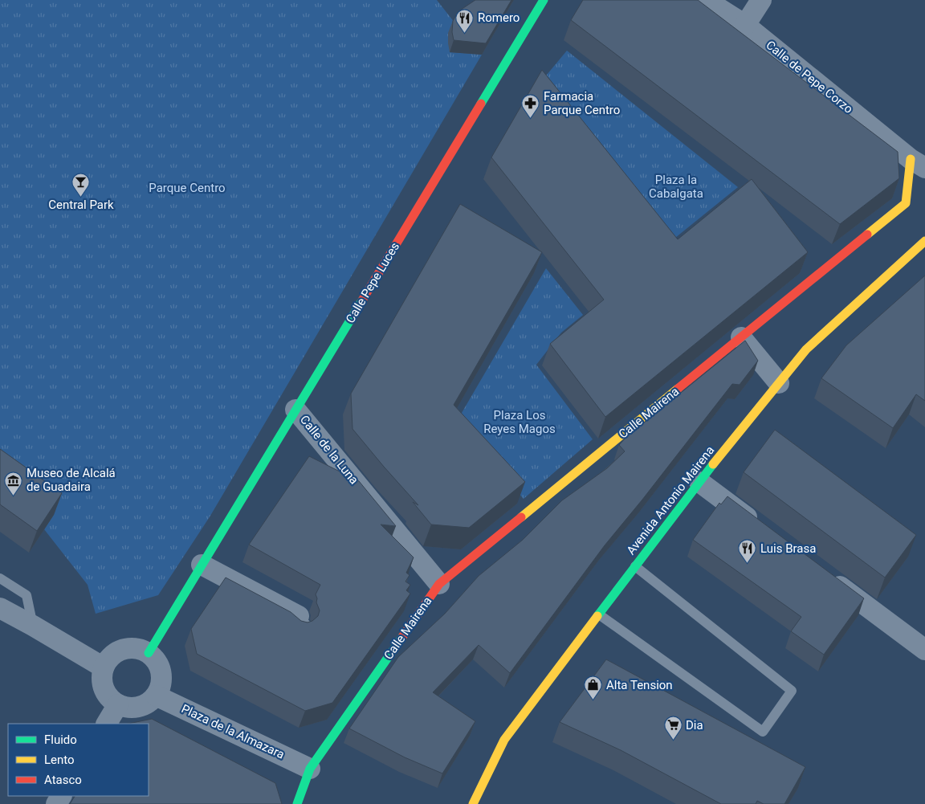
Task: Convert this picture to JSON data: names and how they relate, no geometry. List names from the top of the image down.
{
  "streets": {
    "street": [
      "Calle de Pepe Corzo",
      "Calle Pepe Luces",
      "Calle Mairena",
      "Calle de la Luna",
      "Avenida Antonio Mairena",
      "Plaza de la Almazara"
    ]
  },
  "crossings": [
    ["Calle de Pepe Corzo", "Calle Mairena"],
    ["Calle Pepe Luces", "Calle de la Luna"],
    ["Calle Pepe Luces", "Plaza de la Almazara"],
    ["Calle Mairena", "Calle de la Luna"],
    ["Calle Mairena", "Plaza de la Almazara"]
  ],
  "parks": ["Plaza la Cabalgata", "Parque Centro", "Plaza Los Reyes Magos"],
  "places": {
    "restaurant": ["Romero", "Luis Brasa"],
    "pharmacy": ["Farmacia Parque Centro"],
    "bar": ["Central Park"],
    "museum": ["Museo de Alcalá de Guadaira"],
    "shop": ["Alta Tension"],
    "supermarket": ["Dia"]
  },
  "legend": ["Fluido", "Lento", "Atasco"]
}
